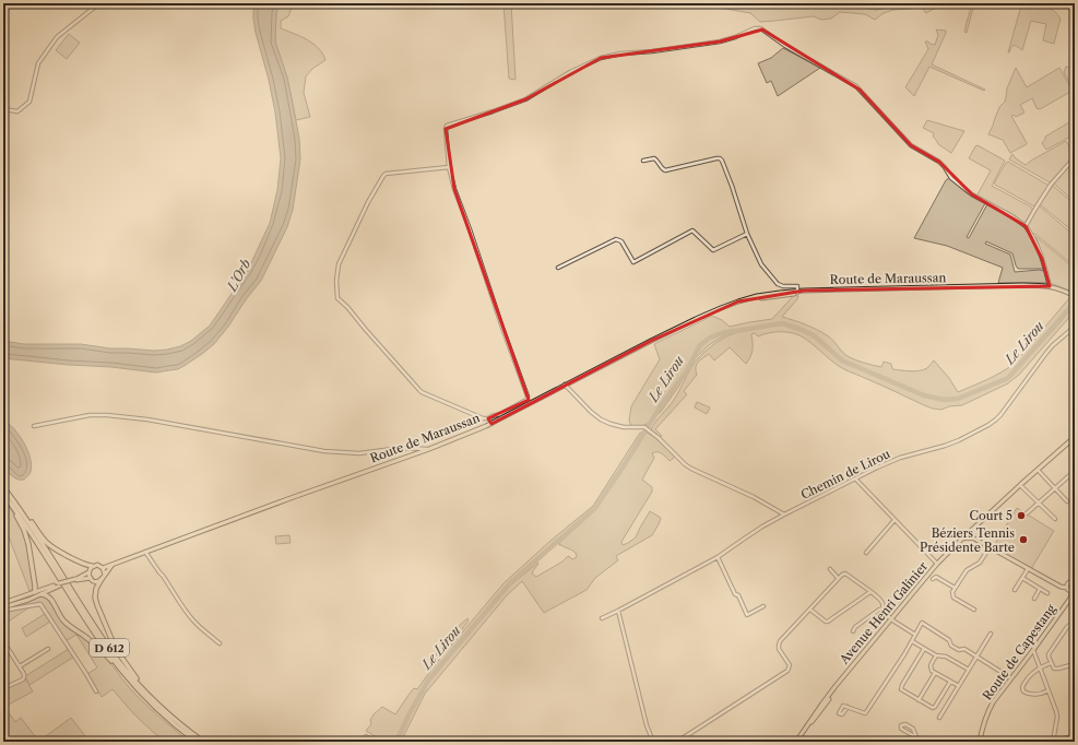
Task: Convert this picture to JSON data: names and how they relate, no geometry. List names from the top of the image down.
{
  "streets": {
    "highway": ["D 612"],
    "main road": ["Route de Maraussan", "Avenue Henri Galinier", "Route de Capestang"],
    "street": ["Chemin de Lirou"]
  },
  "water": ["L'Orb", "Le Lirou"],
  "places": ["Court 5", "Béziers Tennis Présidente Barte"]
}
